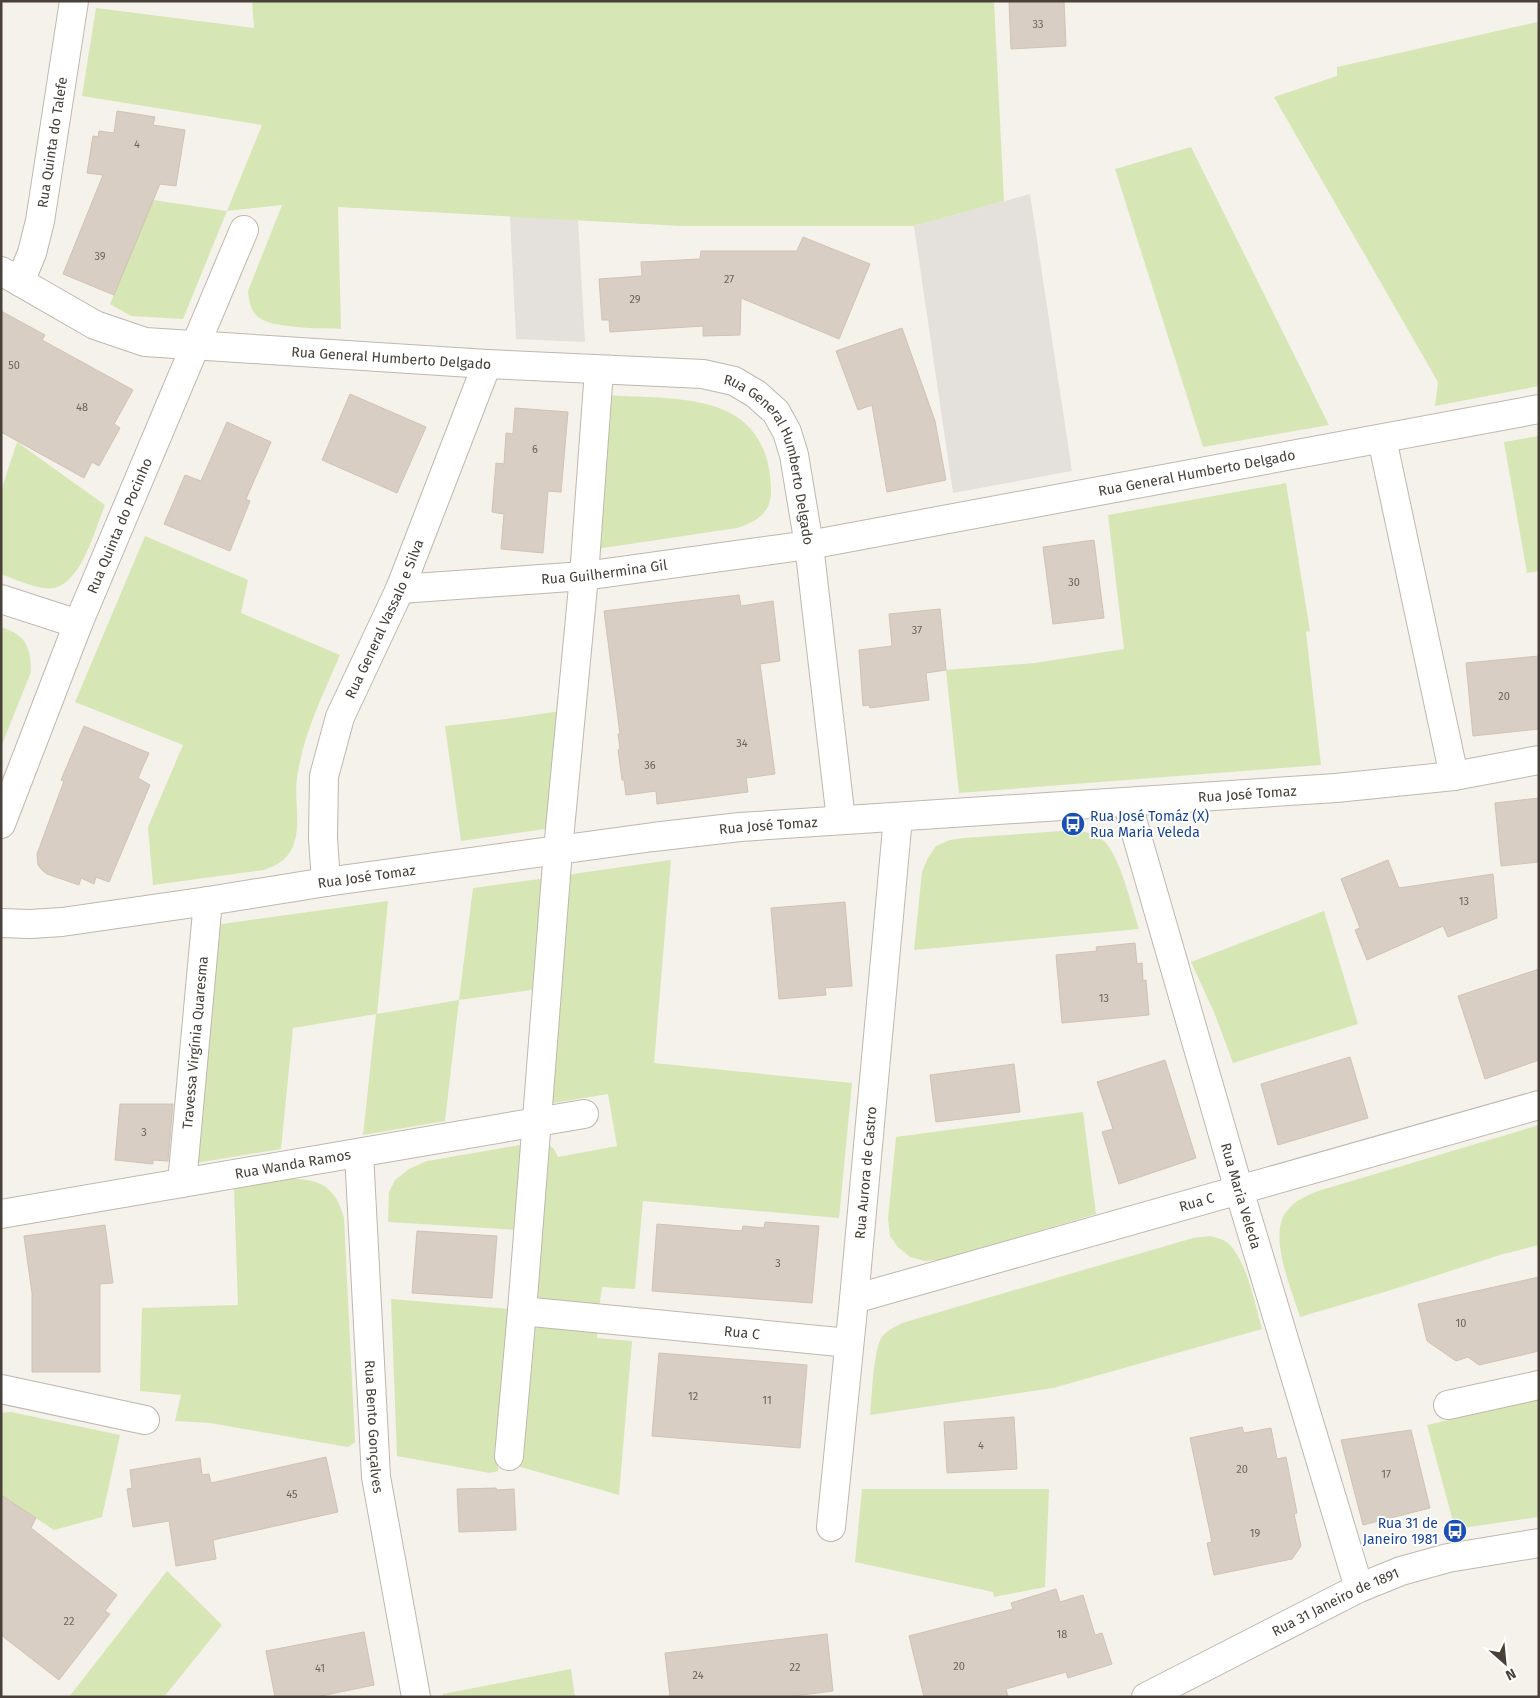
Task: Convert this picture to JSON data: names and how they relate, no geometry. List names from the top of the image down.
{
  "streets": {
    "street": [
      "Rua Quinta do Talefe",
      "Rua General Humberto Delgado",
      "Rua Quinta do Pocinho",
      "Rua Guilhermina Gil",
      "Rua General Vassalo e Silva",
      "Rua José Tomaz",
      "Travessa Virgínia Quaresma",
      "Rua Wanda Ramos",
      "Rua Aurora de Castro",
      "Rua Maria Veleda",
      "Rua C",
      "Rua Bento Gonçalves",
      "Rua 31 Janeiro de 1891"
    ]
  },
  "crossings": [
    ["Rua Quinta do Talefe", "Rua General Humberto Delgado"],
    ["Rua General Humberto Delgado", "Rua Quinta do Pocinho"],
    ["Rua General Humberto Delgado", "Rua Guilhermina Gil"],
    ["Rua General Humberto Delgado", "Rua General Vassalo e Silva"],
    ["Rua Guilhermina Gil", "Rua General Vassalo e Silva"],
    ["Rua General Vassalo e Silva", "Rua José Tomaz"],
    ["Rua José Tomaz", "Travessa Virgínia Quaresma"],
    ["Rua José Tomaz", "Rua Aurora de Castro"],
    ["Rua José Tomaz", "Rua Maria Veleda"],
    ["Travessa Virgínia Quaresma", "Rua Wanda Ramos"],
    ["Rua Wanda Ramos", "Rua Bento Gonçalves"],
    ["Rua Aurora de Castro", "Rua C"],
    ["Rua Maria Veleda", "Rua C"],
    ["Rua Maria Veleda", "Rua 31 Janeiro de 1891"]
  ],
  "places": {
    "bus stop": ["Rua José Tomáz (X) Rua Maria Veleda", "Rua 31 de Janeiro 1981"]
  },
  "house_numbers": [
    "33",
    "4",
    "39",
    "27",
    "29",
    "50",
    "48",
    "6",
    "30",
    "37",
    "20",
    "34",
    "36",
    "13",
    "13",
    "3",
    "3",
    "10",
    "12",
    "11",
    "4",
    "20",
    "17",
    "45",
    "19",
    "22",
    "18",
    "20",
    "22",
    "41",
    "24"
  ],
  "north": "bottom right"
}
